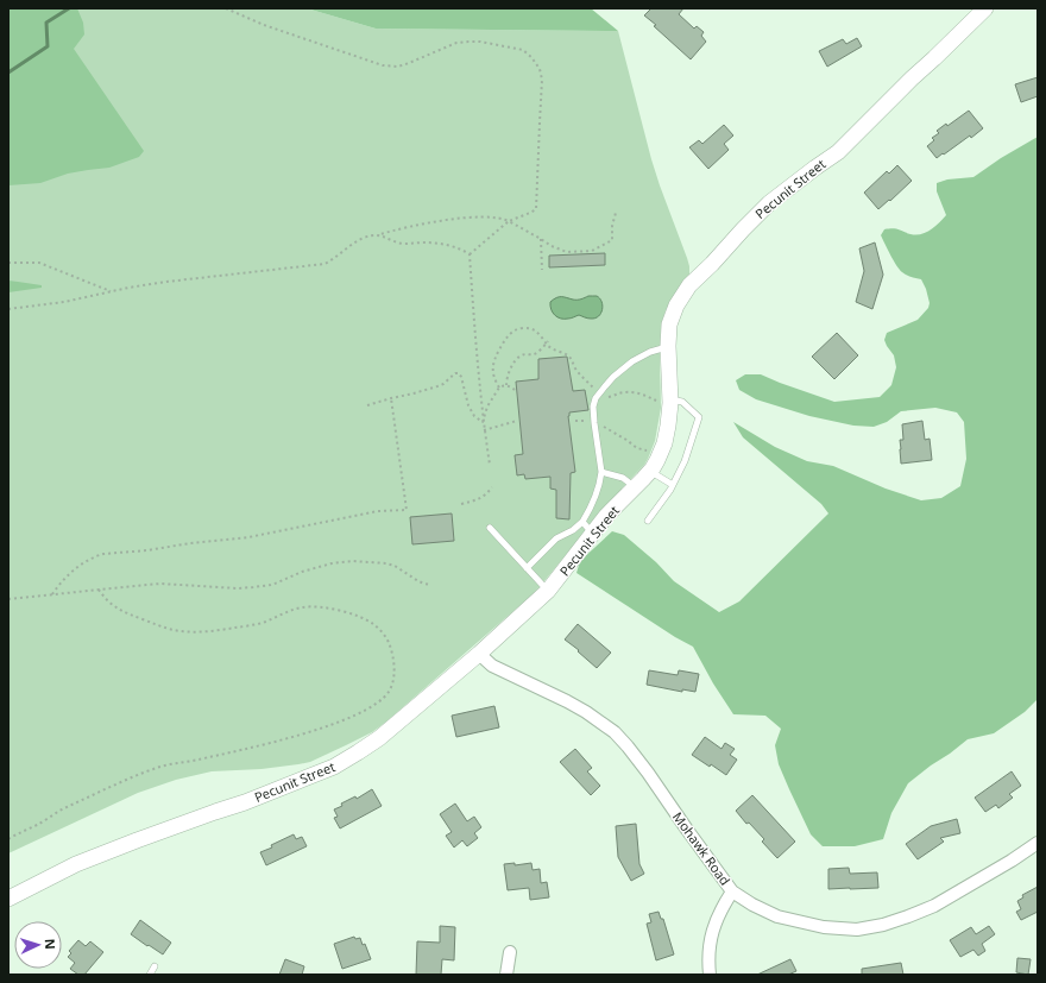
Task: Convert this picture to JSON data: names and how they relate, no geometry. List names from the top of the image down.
{
  "streets": {
    "street": ["Pecunit Street", "Mohawk Road"]
  },
  "crossings": [
    ["Pecunit Street", "Mohawk Road"]
  ],
  "north": "right"
}
